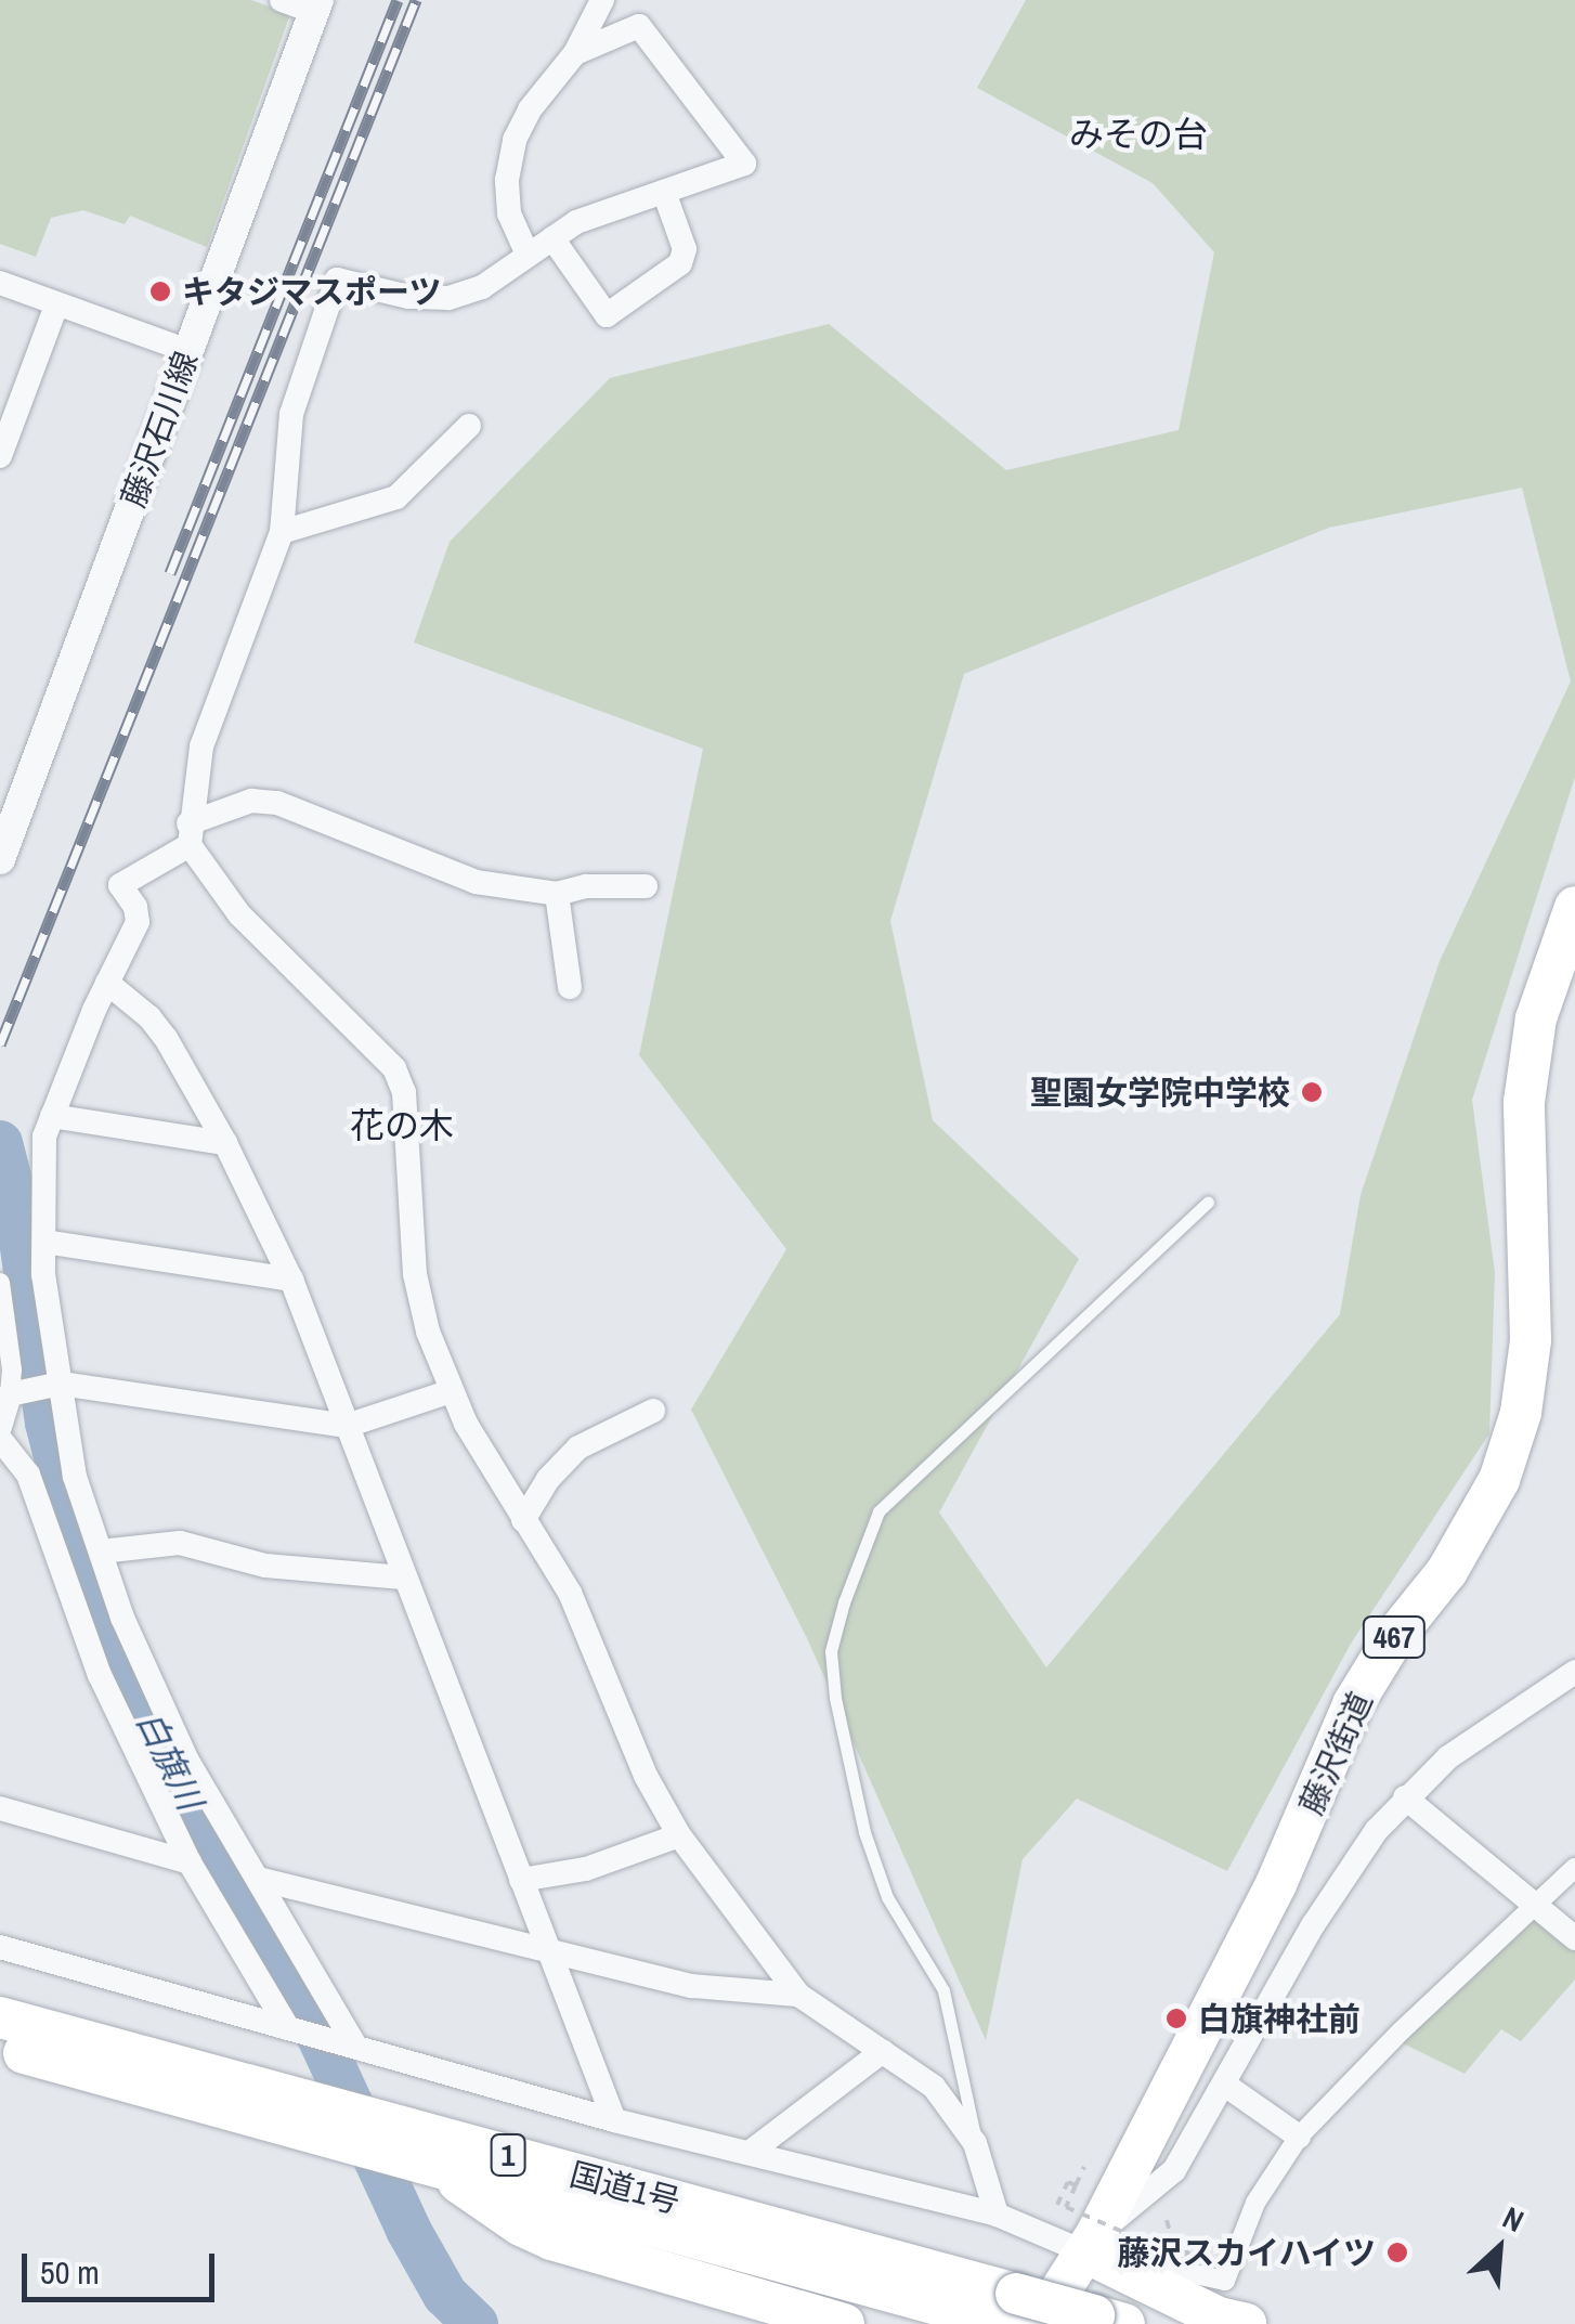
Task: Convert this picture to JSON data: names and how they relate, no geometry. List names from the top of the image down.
{
  "streets": {
    "highway": [
      "467",
      "藤沢街道",
      "1",
      "国道1号"
    ],
    "street": ["藤沢石川線"]
  },
  "crossings": [
    ["藤沢街道", "国道1号"]
  ],
  "districts": ["みその台", "花の木"],
  "water": ["白旗川"],
  "places": [
    "キタジマスポーツ",
    "聖園女学院中学校",
    "白旗神社前",
    "藤沢スカイハイツ"
  ],
  "scale_bar": "50 m",
  "north": "top right"
}
